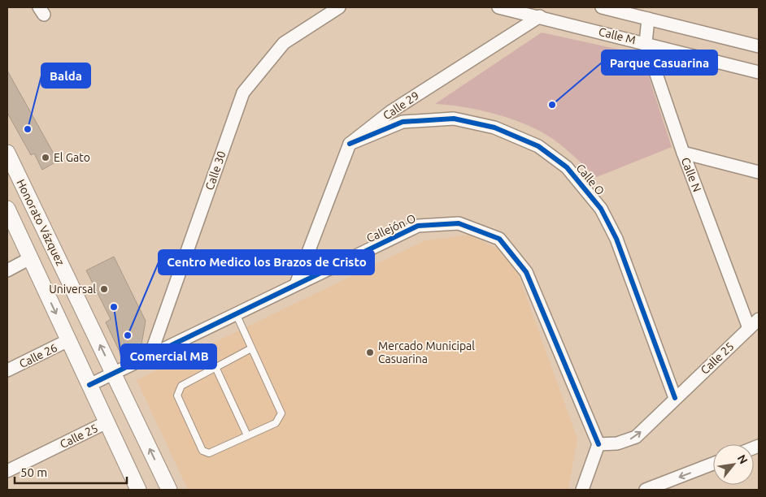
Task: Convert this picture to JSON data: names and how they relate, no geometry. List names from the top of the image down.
{
  "streets": {
    "street": [
      "Calle M",
      "Calle 29",
      "Calle 30",
      "Calle N",
      "Calle O",
      "Honorato Vázquez",
      "Callejón O",
      "Calle 26",
      "Calle 25"
    ]
  },
  "crossings": [
    ["Calle M", "Calle 29"],
    ["Calle M", "Calle N"],
    ["Calle 29", "Calle O"],
    ["Calle 30", "Callejón O"],
    ["Calle N", "Calle 25"],
    ["Calle O", "Calle 25"],
    ["Honorato Vázquez", "Callejón O"]
  ],
  "places": [
    "Parque Casuarina",
    "Balda",
    "El Gato",
    "Universal",
    "Comercial MB",
    "Centro Medico los Brazos de Cristo",
    "Mercado Municipal Casuarina"
  ],
  "scale_bar": "50 m",
  "north": "top right"
}
